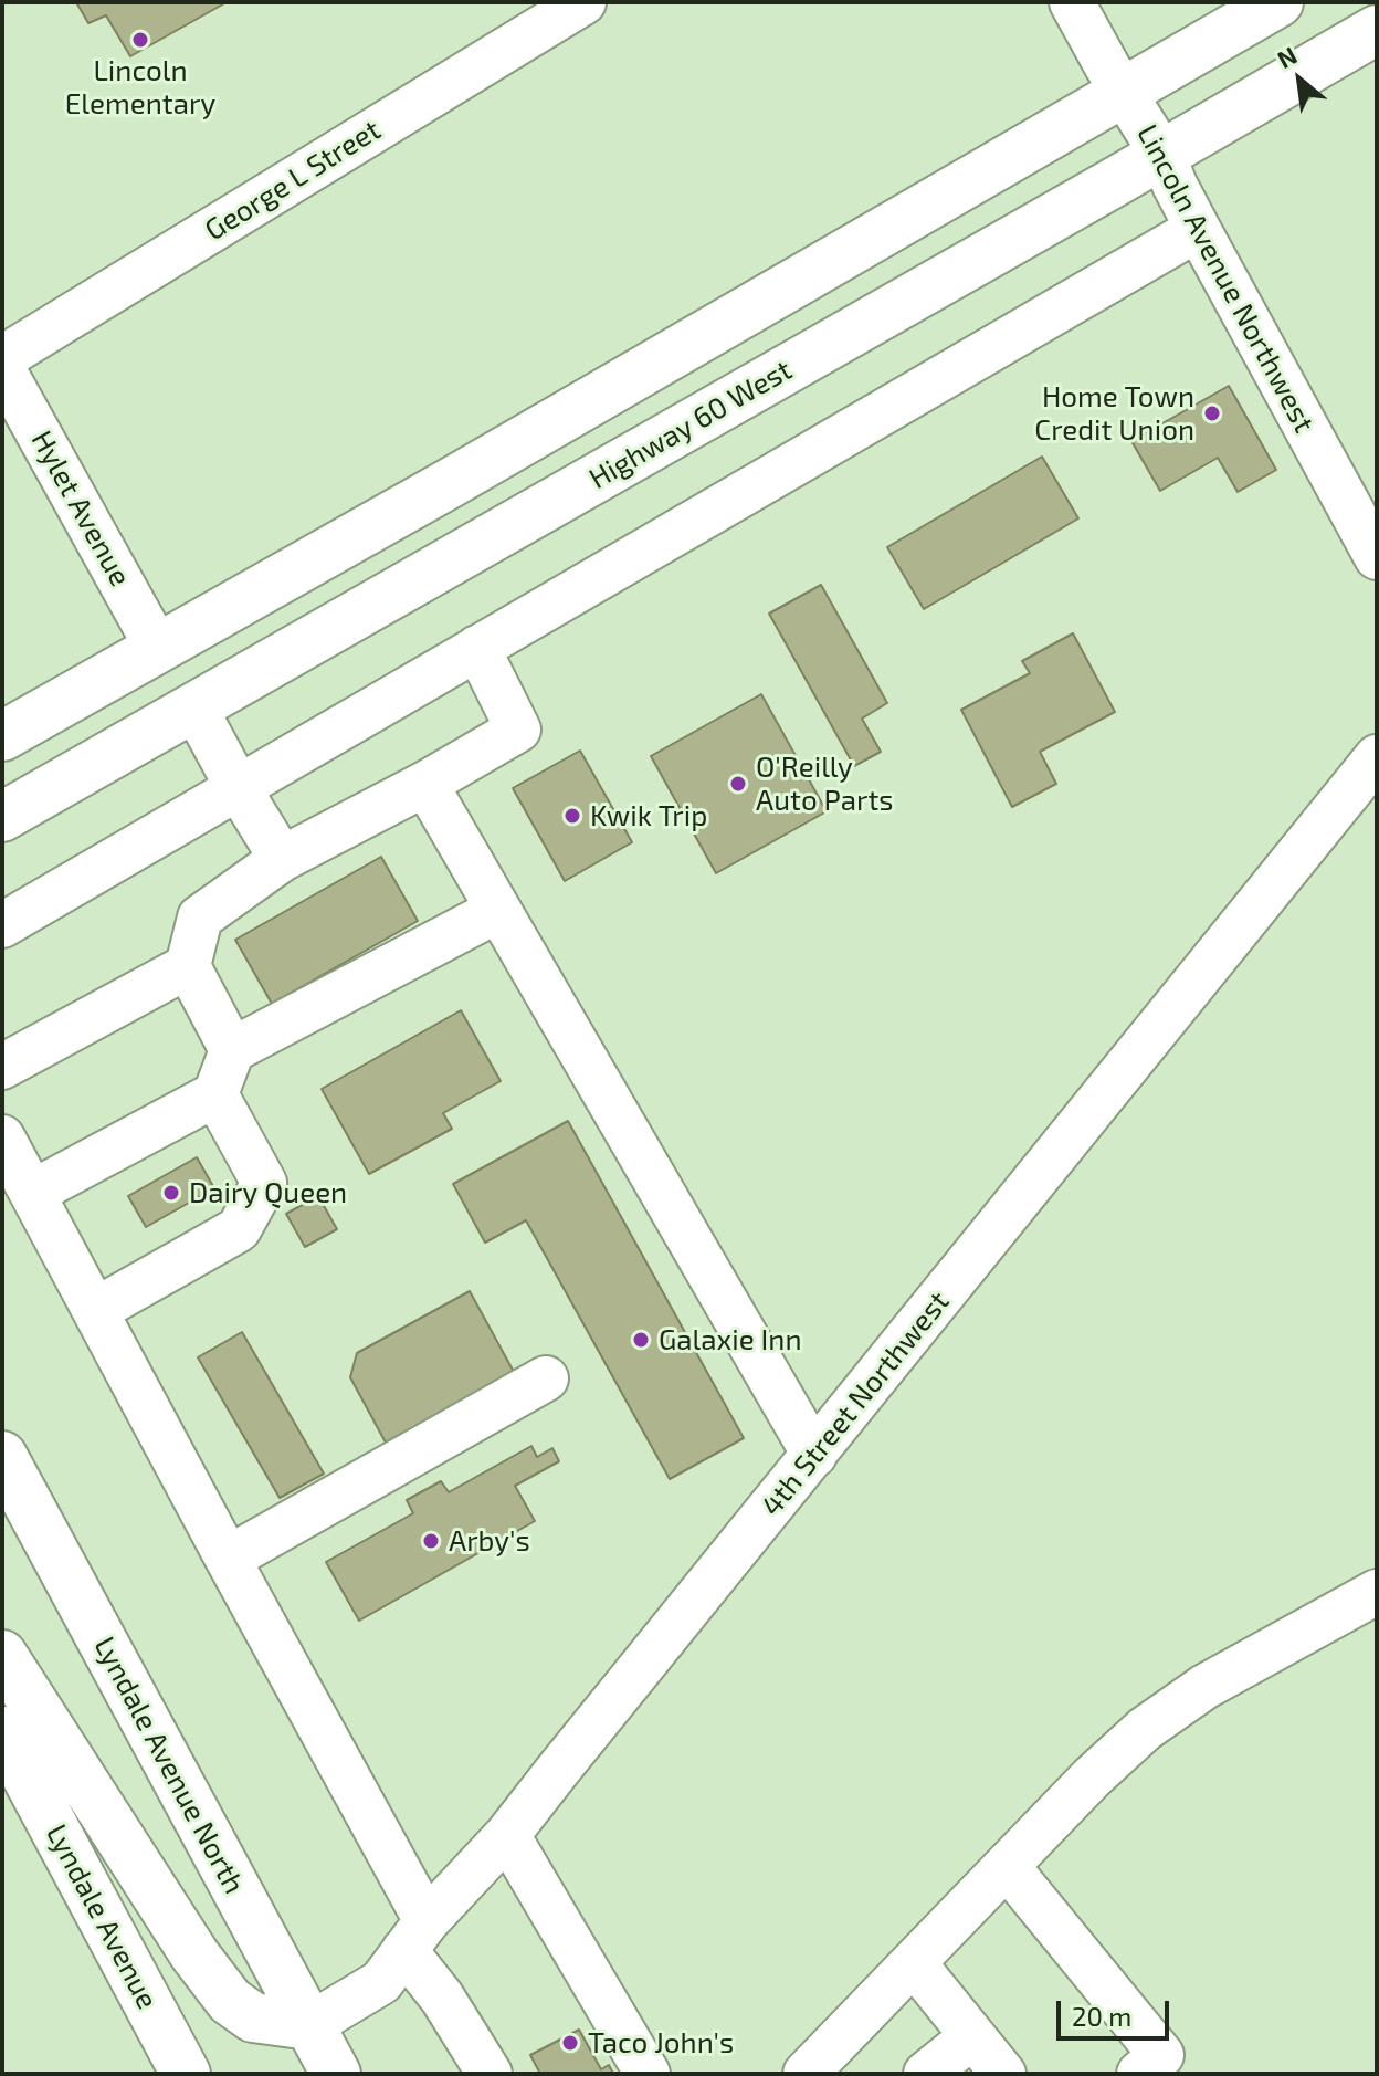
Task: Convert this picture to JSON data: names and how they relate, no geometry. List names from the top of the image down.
{
  "streets": {
    "main road": ["Highway 60 West", "Lyndale Avenue North", "Lyndale Avenue"],
    "street": [
      "George L Street",
      "Lincoln Avenue Northwest",
      "Hylet Avenue",
      "4th Street Northwest"
    ]
  },
  "crossings": [
    ["Lincoln Avenue Northwest", "Highway 60 West"],
    ["4th Street Northwest", "Lyndale Avenue North"]
  ],
  "places": [
    "Lincoln Elementary",
    "Home Town Credit Union",
    "O'Reilly Auto Parts",
    "Kwik Trip",
    "Dairy Queen",
    "Galaxie Inn",
    "Arby's",
    "Taco John's"
  ],
  "scale_bar": "20 m",
  "north": "top left"
}
